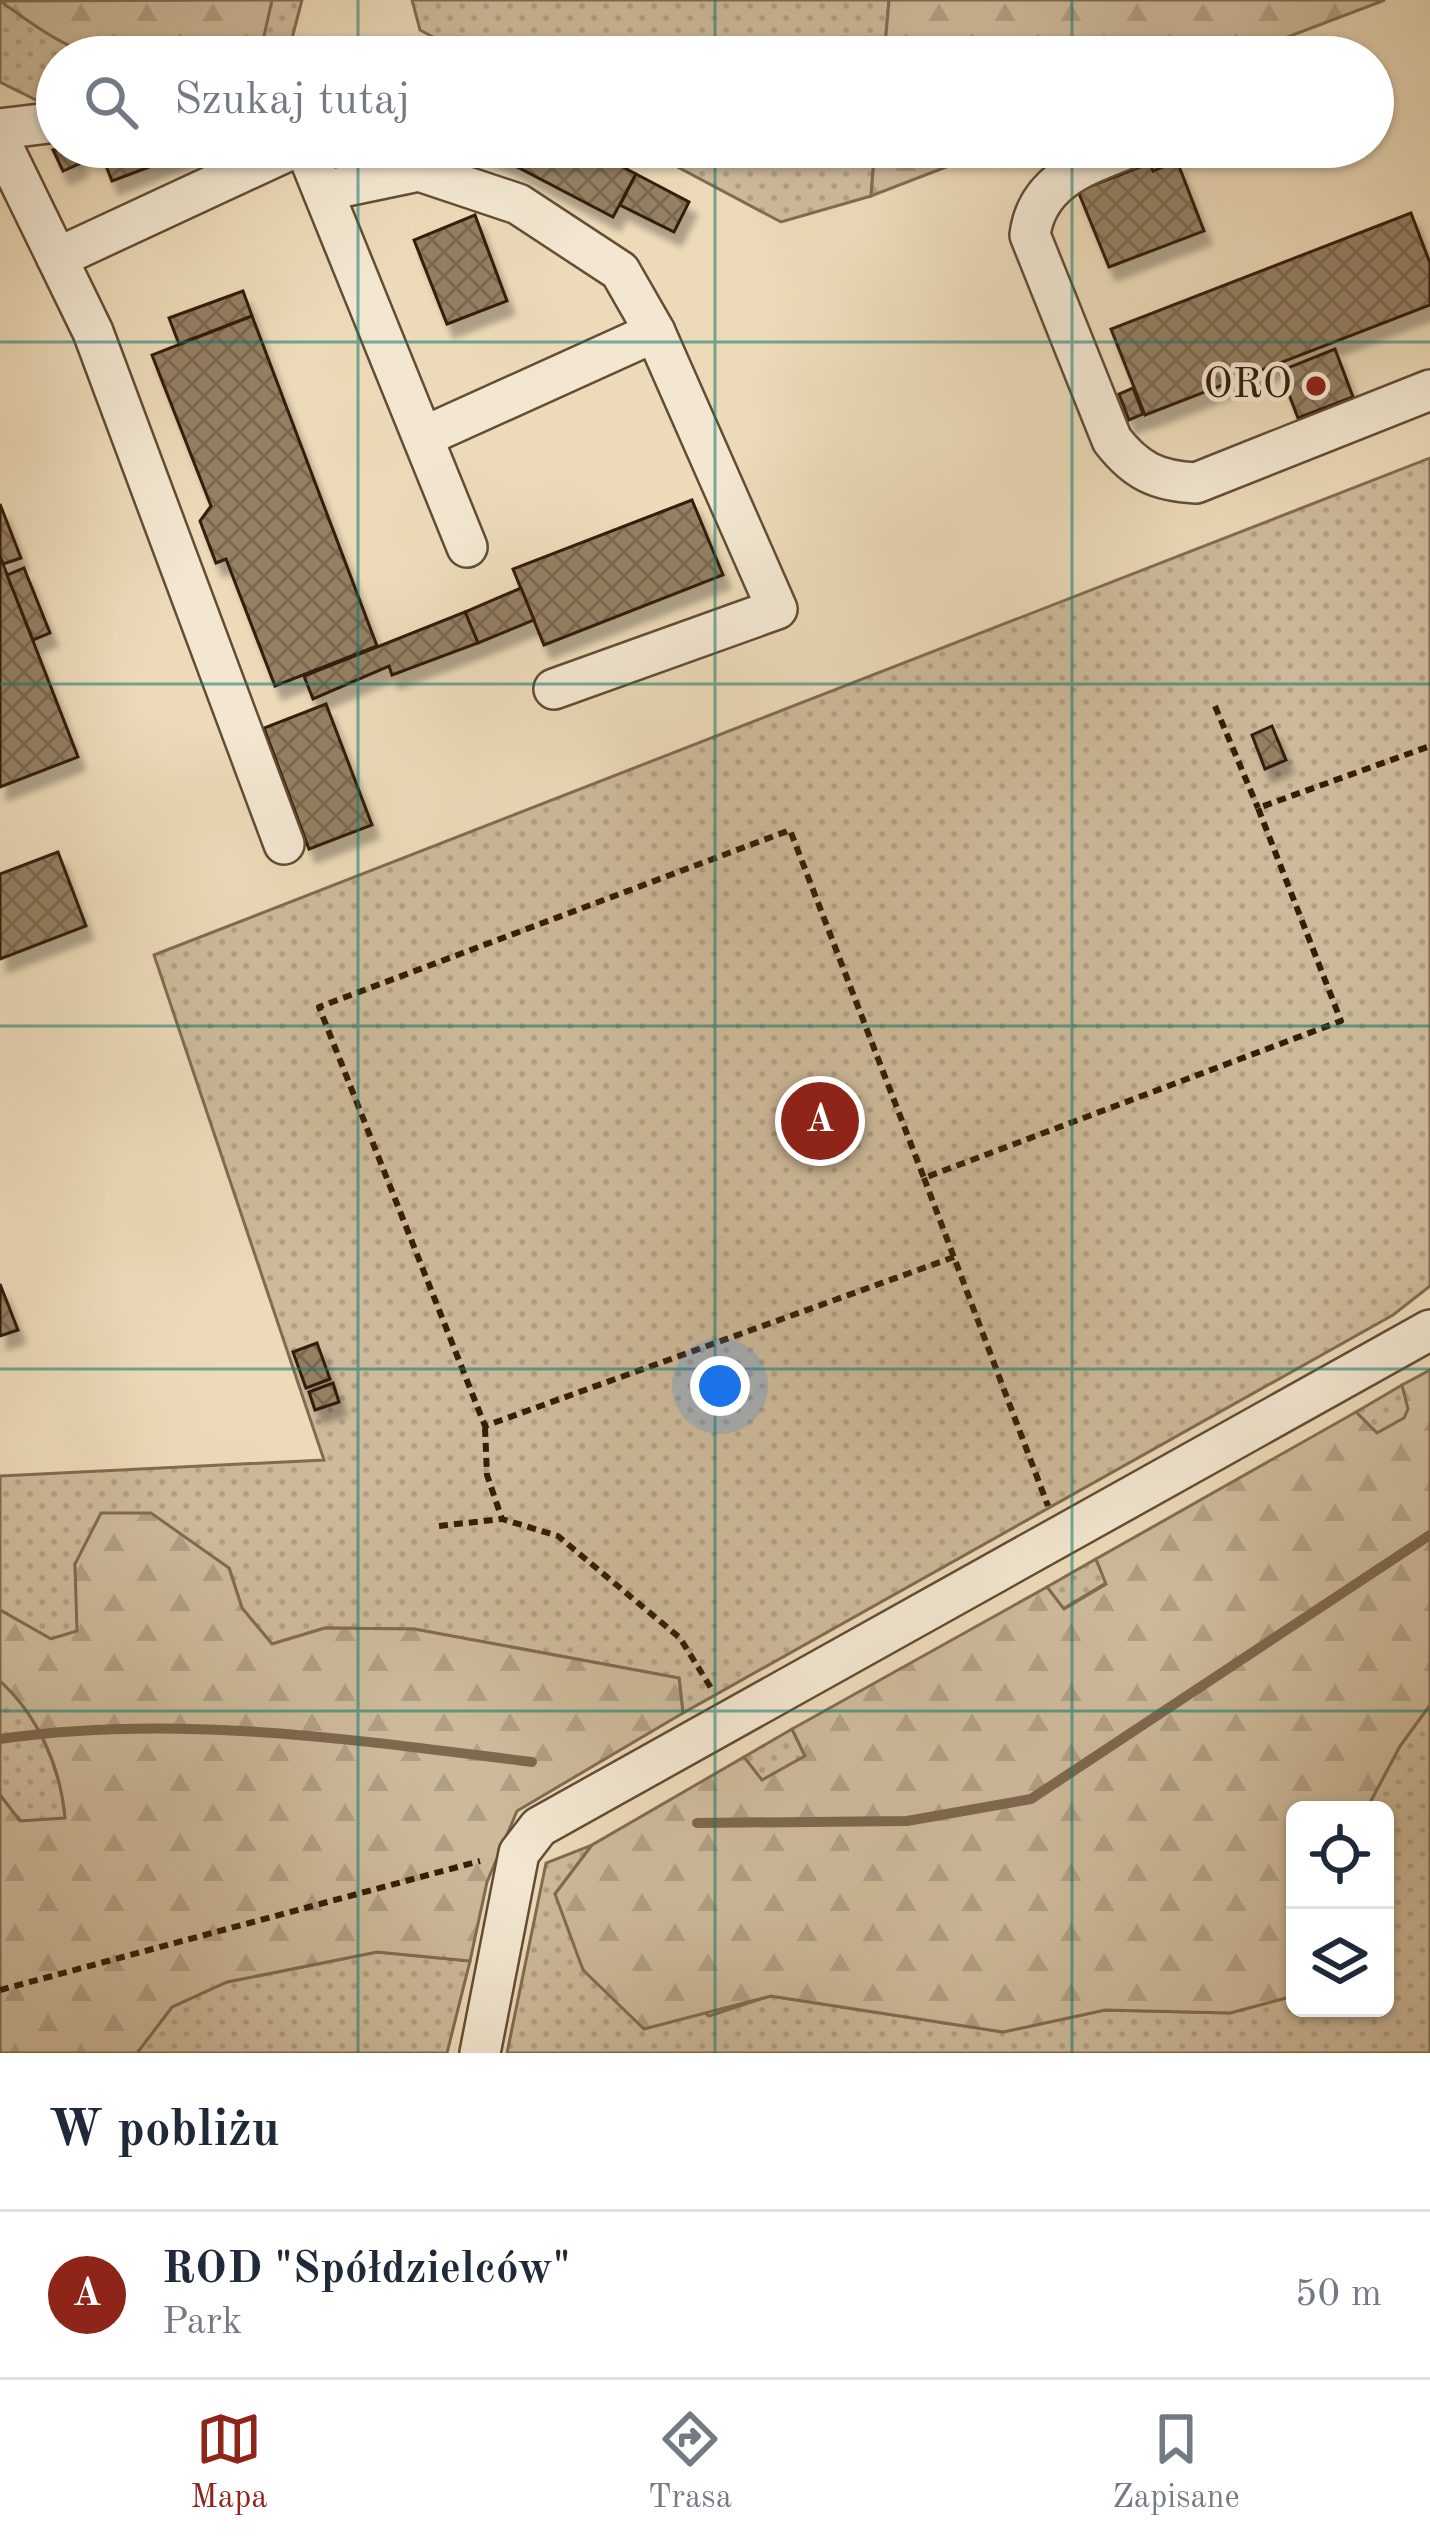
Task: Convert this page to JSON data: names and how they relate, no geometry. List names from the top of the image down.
{
  "places": ["ORO"],
  "page": {
    "search": "Szukaj tutaj",
    "pins": "A",
    "heading": "W pobliżu",
    "list": [
      {
        "mark": "A",
        "name": "ROD \"Spółdzielców\"",
        "note": "Park",
        "value": "50 m"
      }
    ],
    "nav": ["Mapa", "Trasa", "Zapisane"]
  }
}
